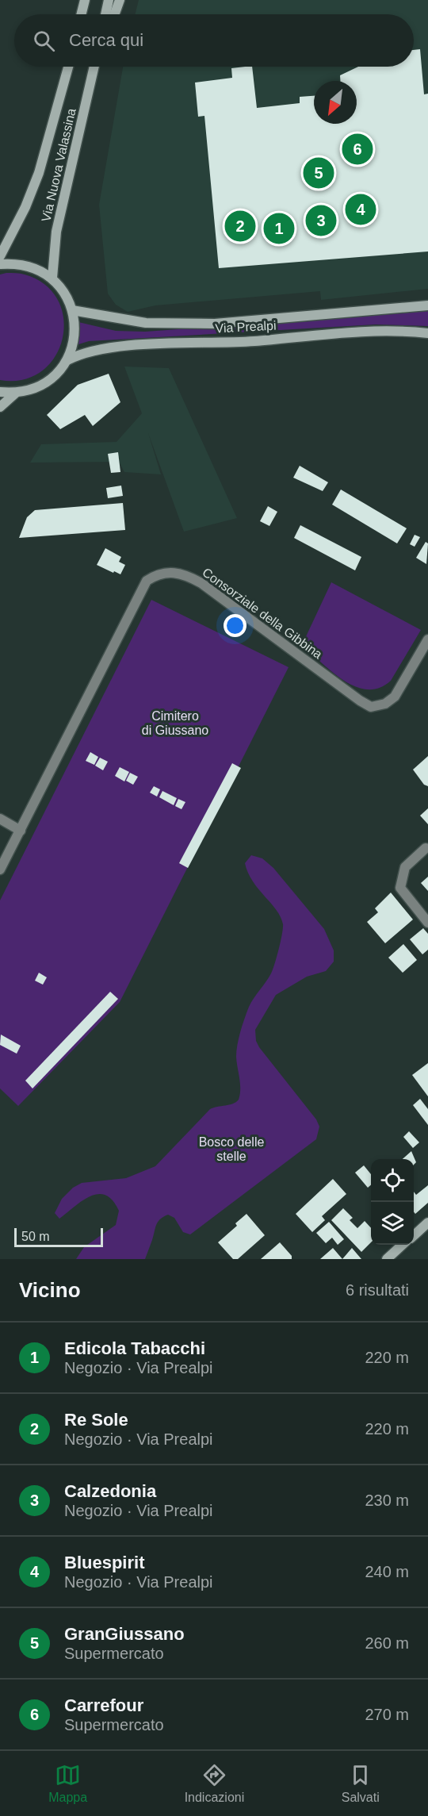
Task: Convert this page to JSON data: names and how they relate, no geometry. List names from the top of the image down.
{
  "streets": {
    "main road": ["Via Nuova Valassina", "Via Prealpi"],
    "street": ["Consorziale della Gibbina"]
  },
  "parks": ["Cimitero di Giussano", "Bosco delle stelle"],
  "scale_bar": "50 m",
  "north": "bottom left",
  "page": {
    "search": "Cerca qui",
    "pins": [
      "6",
      "5",
      "4",
      "3",
      "2",
      "1"
    ],
    "scale": "50 m",
    "heading": ["Vicino", "6 risultati"],
    "list": [
      {
        "mark": "1",
        "name": "Edicola Tabacchi",
        "note": "Negozio · Via Prealpi",
        "value": "220 m"
      },
      {
        "mark": "2",
        "name": "Re Sole",
        "note": "Negozio · Via Prealpi",
        "value": "220 m"
      },
      {
        "mark": "3",
        "name": "Calzedonia",
        "note": "Negozio · Via Prealpi",
        "value": "230 m"
      },
      {
        "mark": "4",
        "name": "Bluespirit",
        "note": "Negozio · Via Prealpi",
        "value": "240 m"
      },
      {
        "mark": "5",
        "name": "GranGiussano",
        "note": "Supermercato",
        "value": "260 m"
      },
      {
        "mark": "6",
        "name": "Carrefour",
        "note": "Supermercato",
        "value": "270 m"
      }
    ],
    "nav": ["Mappa", "Indicazioni", "Salvati"]
  }
}
